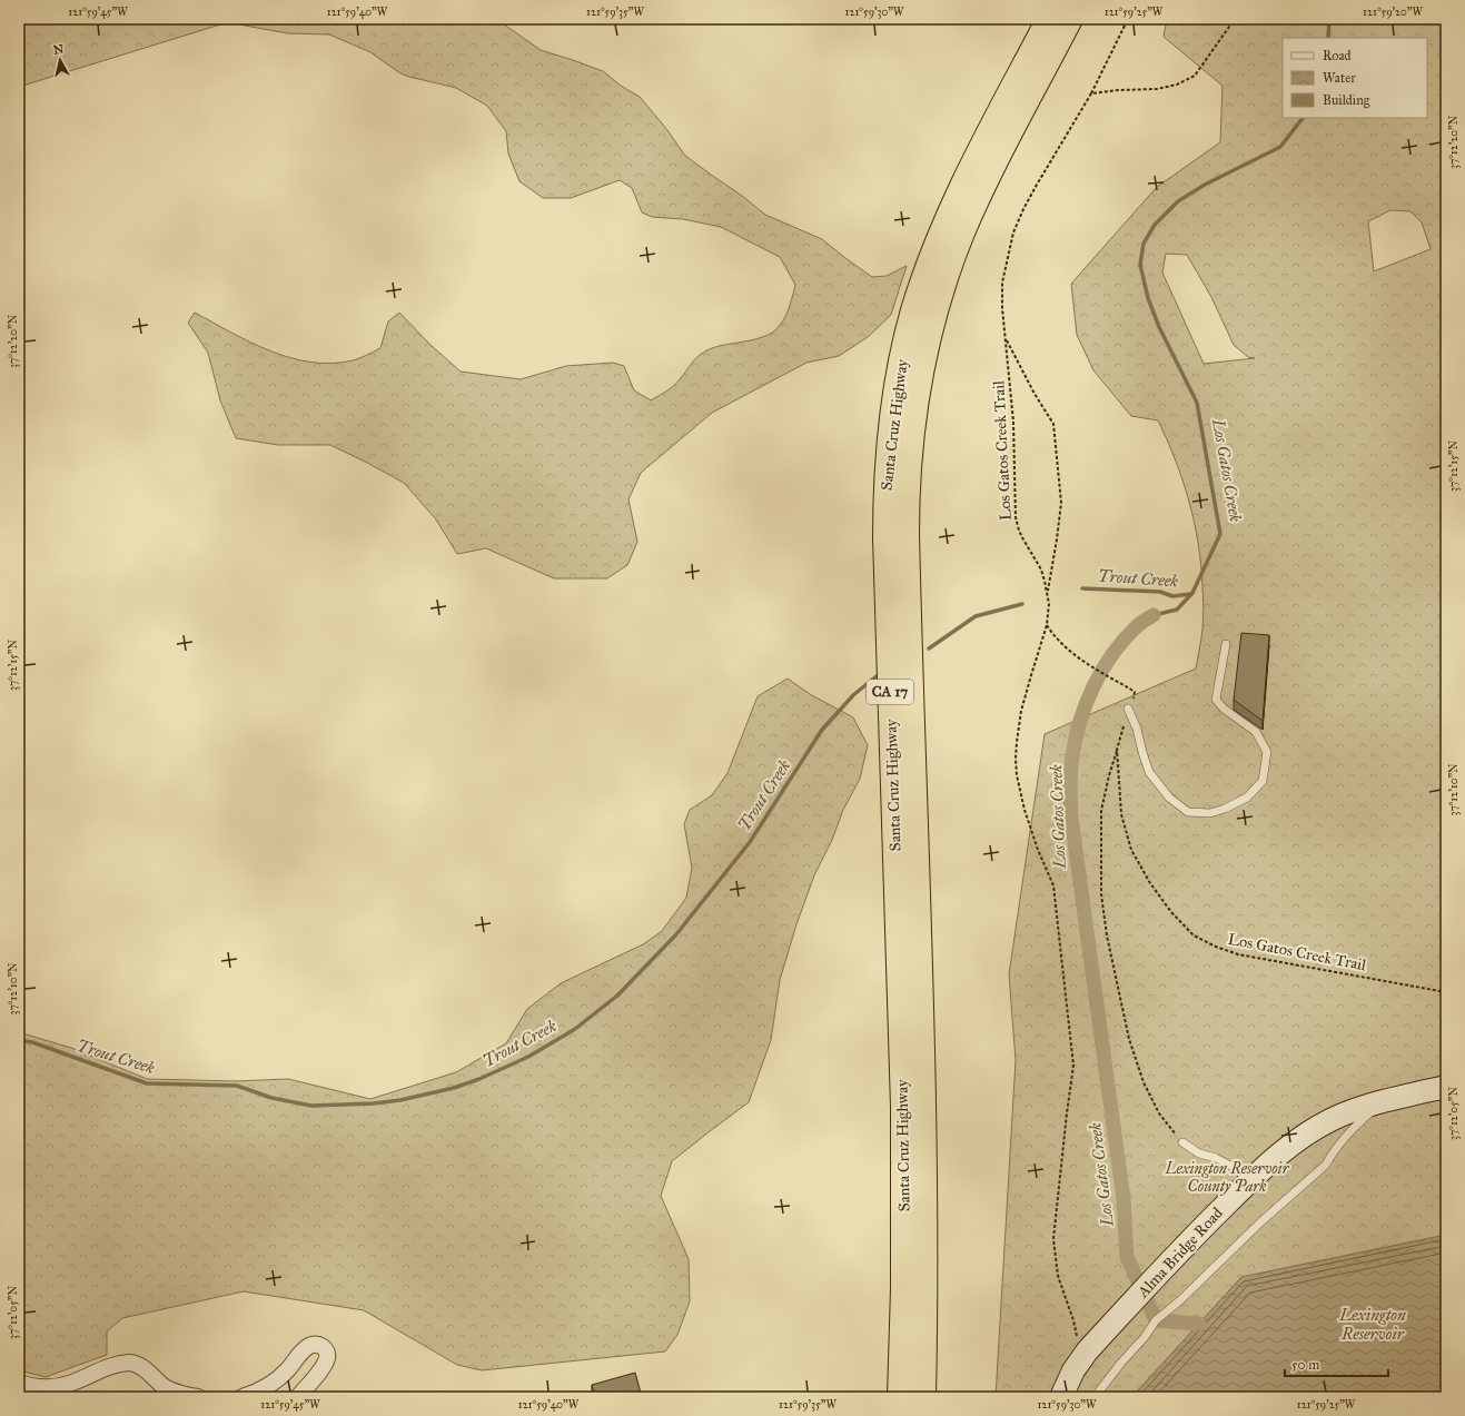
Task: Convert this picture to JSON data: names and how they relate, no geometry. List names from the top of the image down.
{
  "streets": {
    "highway": ["Santa Cruz Highway", "CA 17"],
    "street": ["Alma Bridge Road"],
    "path": ["Los Gatos Creek Trail"]
  },
  "water": ["Los Gatos Creek", "Trout Creek", "Lexington Reservoir"],
  "parks": ["Lexington Reservoir County Park"],
  "legend": ["Road", "Water", "Building"],
  "scale_bar": "50 m",
  "north": "top",
  "coordinates": [
    "121°59'45\"W",
    "121°59'40\"W",
    "121°59'35\"W",
    "121°59'30\"W",
    "121°59'25\"W",
    "121°59'20\"W",
    "37°12'20\"N",
    "37°12'15\"N",
    "37°12'10\"N",
    "37°12'05\"N"
  ]
}
